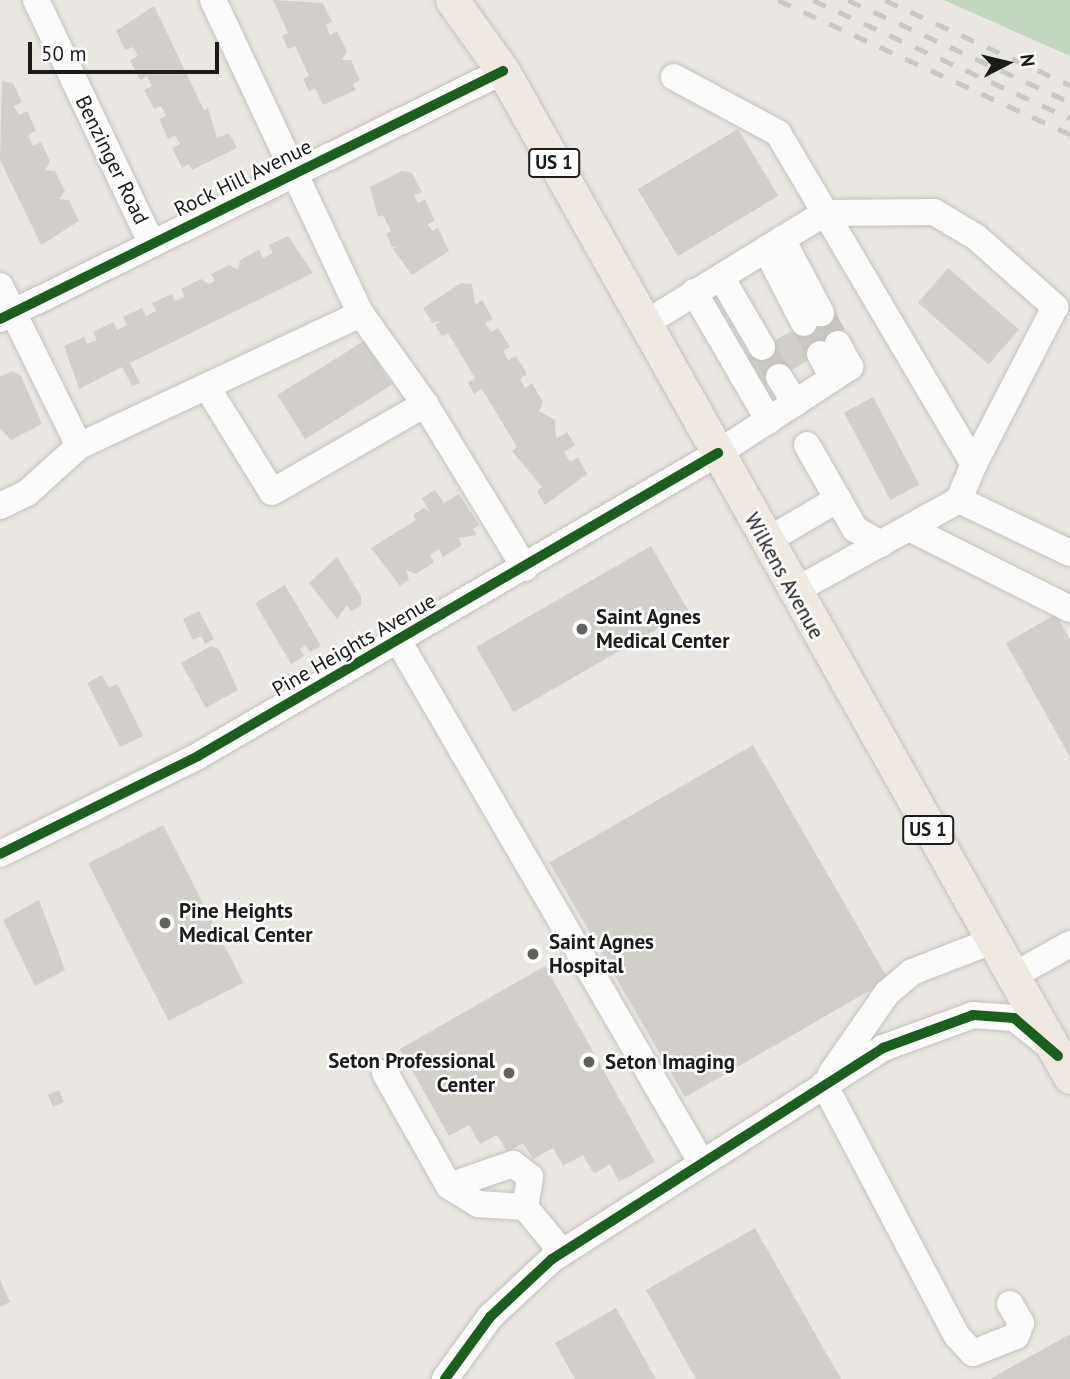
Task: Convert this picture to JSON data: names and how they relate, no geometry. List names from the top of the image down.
{
  "streets": {
    "main road": ["US 1", "Wilkens Avenue"],
    "street": ["Benzinger Road", "Rock Hill Avenue", "Pine Heights Avenue"]
  },
  "crossings": [
    ["Benzinger Road", "Rock Hill Avenue"],
    ["Rock Hill Avenue", "Wilkens Avenue"],
    ["Wilkens Avenue", "Pine Heights Avenue"]
  ],
  "places": [
    "Saint Agnes Medical Center",
    "Pine Heights Medical Center",
    "Saint Agnes Hospital",
    "Seton Imaging",
    "Seton Professional Center"
  ],
  "scale_bar": "50 m",
  "north": "right"
}
